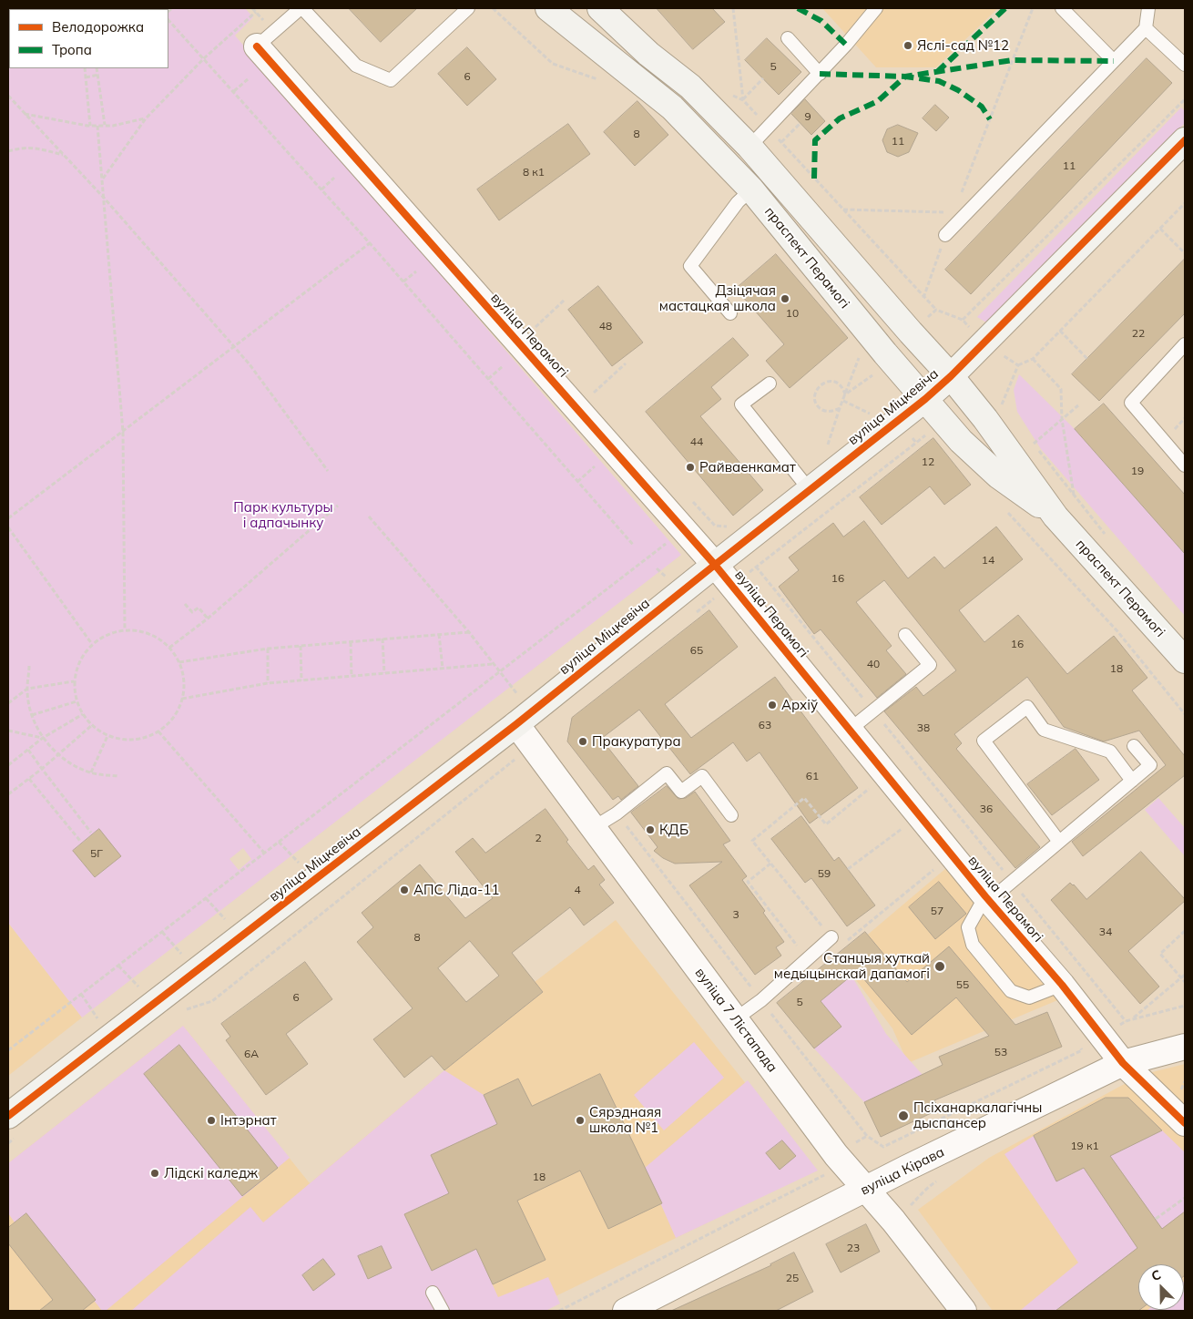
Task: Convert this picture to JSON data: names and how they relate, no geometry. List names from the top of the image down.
{
  "streets": {
    "main road": ["праспект Перамогі", "вуліца Міцкевіча"],
    "street": ["вуліца Перамогі", "вуліца 7 Лістапада", "вуліца Кірава"]
  },
  "crossings": [
    ["праспект Перамогі", "вуліца Міцкевіча"],
    ["вуліца Перамогі", "вуліца Міцкевіча"],
    ["вуліца Перамогі", "вуліца Кірава"],
    ["вуліца Міцкевіча", "вуліца 7 Лістапада"],
    ["вуліца 7 Лістапада", "вуліца Кірава"]
  ],
  "parks": ["Парк культуры і адпачынку"],
  "places": [
    "Яслі-сад №12",
    "Дзіцячая мастацкая школа",
    "Райваенкамат",
    "Архіў",
    "Пракуратура",
    "КДБ",
    "АПС Ліда-11",
    "Станцыя хуткай медыцынскай дапамогі",
    "Псіханаркалагічны дыспансер",
    "Інтэрнат",
    "Сярэднаяя школа №1",
    "Лідскі каледж"
  ],
  "house_numbers": [
    "5",
    "6",
    "9",
    "8",
    "11",
    "11",
    "8 к1",
    "10",
    "48",
    "22",
    "44",
    "12",
    "19",
    "14",
    "16",
    "16",
    "65",
    "40",
    "18",
    "63",
    "38",
    "61",
    "36",
    "2",
    "5Г",
    "59",
    "4",
    "57",
    "3",
    "34",
    "8",
    "55",
    "6",
    "5",
    "53",
    "6А",
    "19 к1",
    "18",
    "23",
    "25"
  ],
  "legend": ["Велодорожка", "Тропа"],
  "north": "top left"
}
